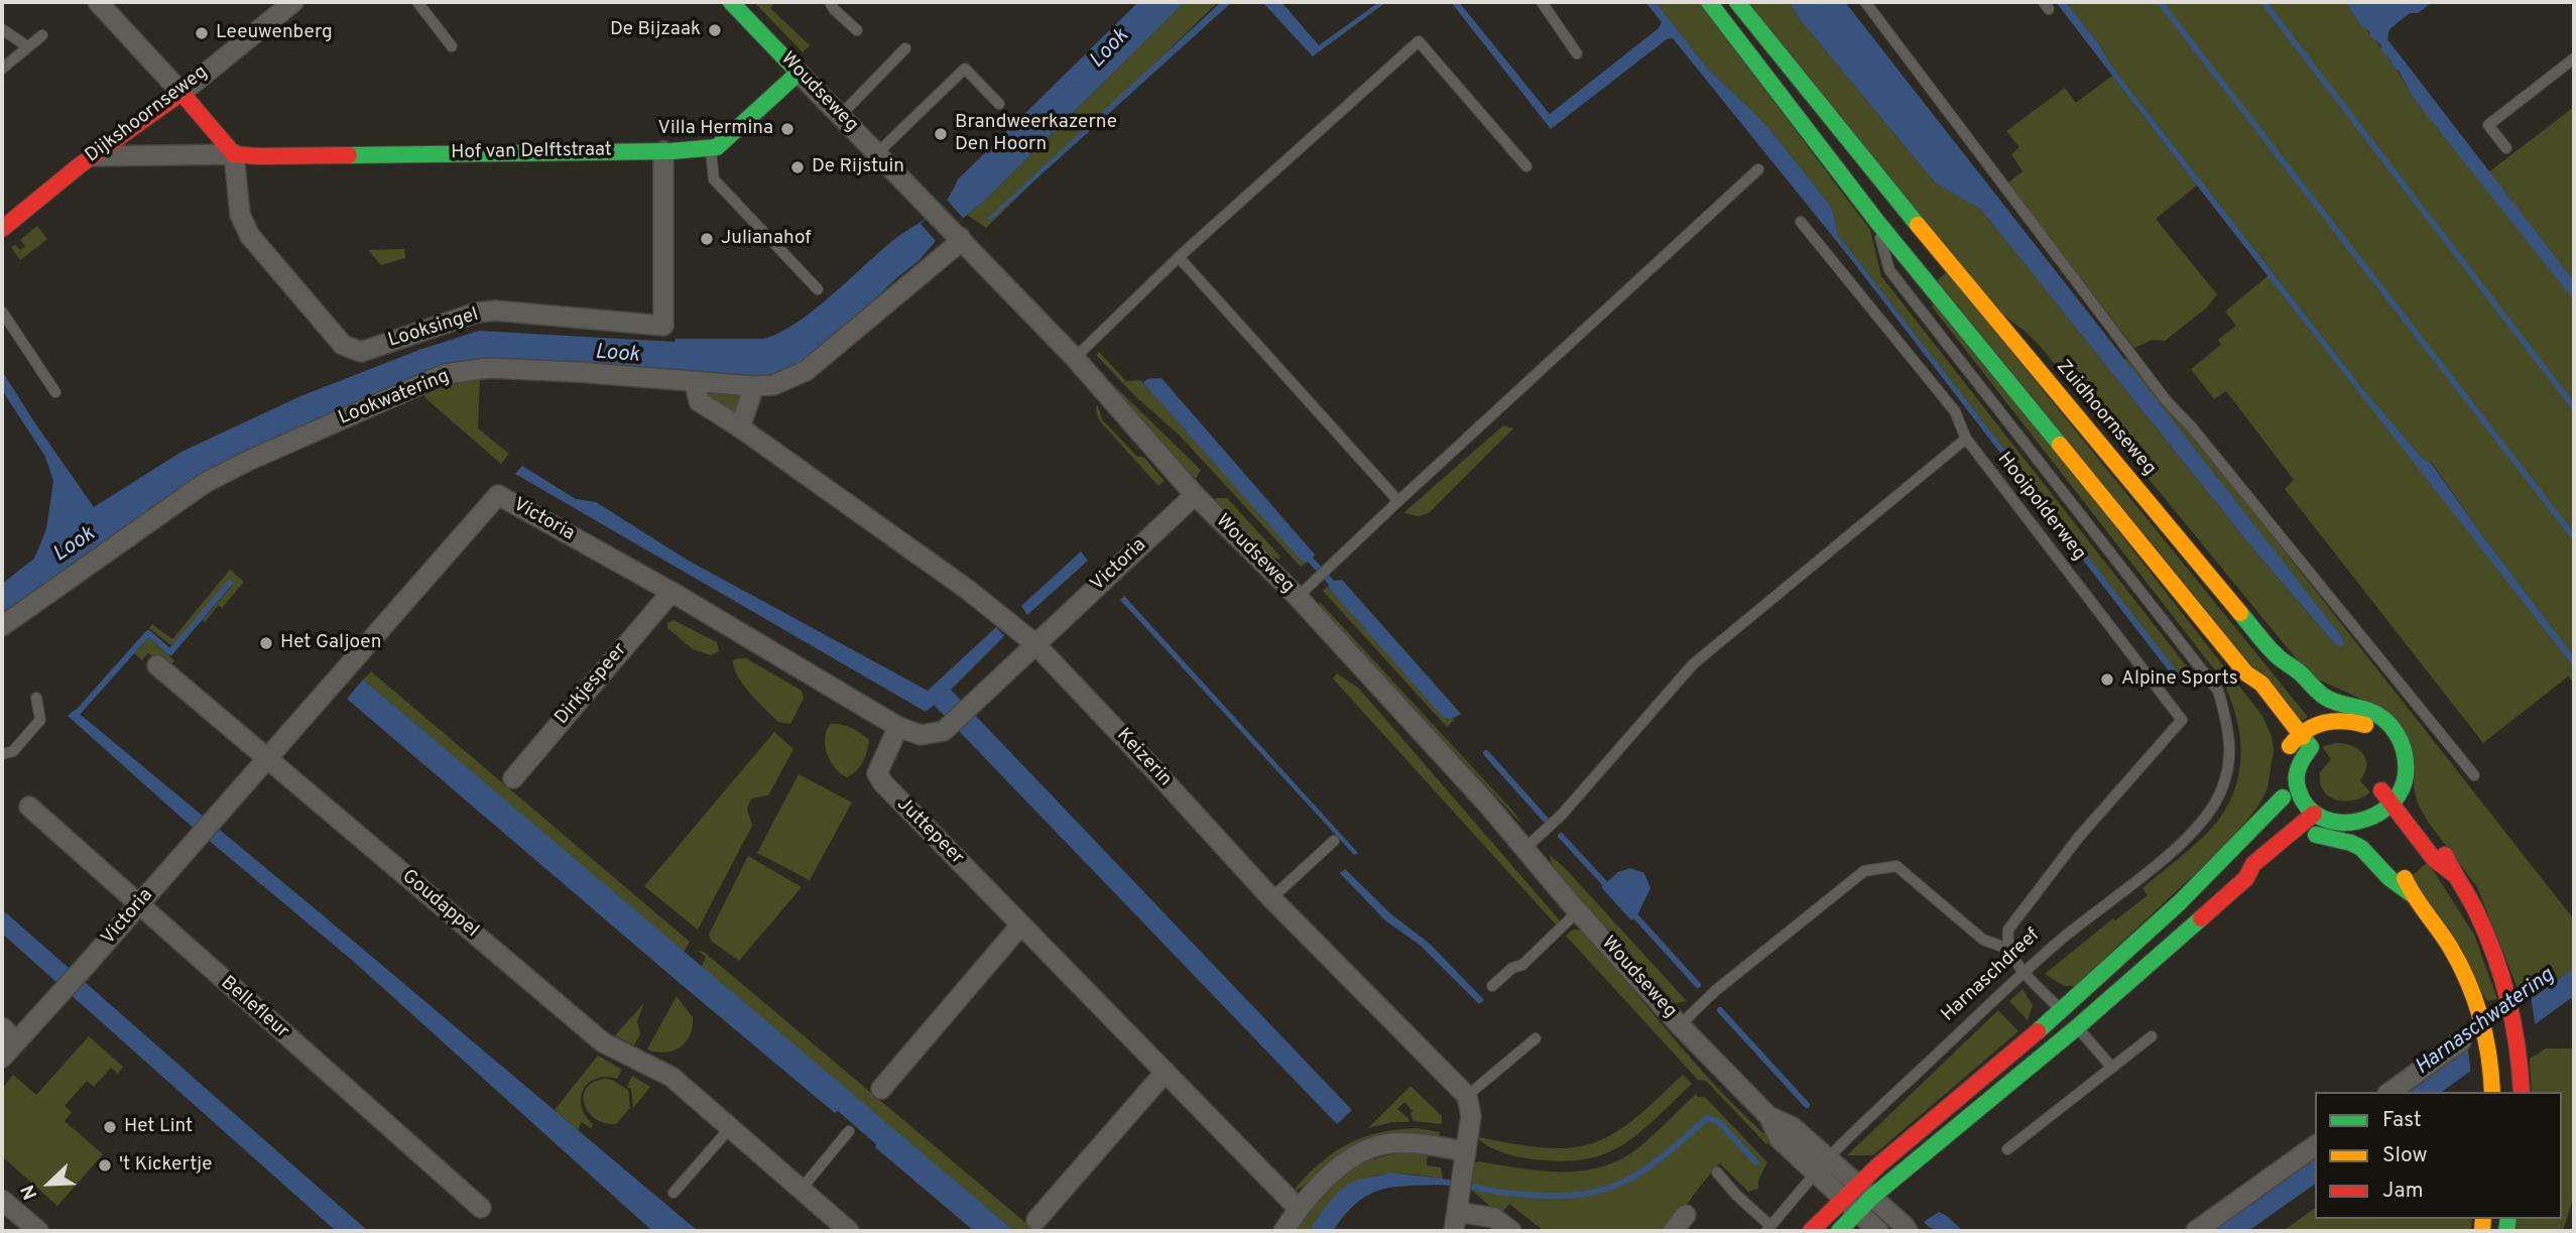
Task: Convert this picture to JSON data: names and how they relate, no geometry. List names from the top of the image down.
{
  "streets": {
    "main road": [
      "Woudseweg",
      "Dijkshoornseweg",
      "Hof van Delftstraat",
      "Zuidhoornseweg"
    ],
    "street": [
      "Looksingel",
      "Lookwatering",
      "Victoria",
      "Dirkjespeer",
      "Keizerin",
      "Juttepeer",
      "Goudappel",
      "Bellefleur"
    ],
    "lane": ["Hooipolderweg", "Harnaschdreef"]
  },
  "crossings": [
    ["Woudseweg", "Hof van Delftstraat"],
    ["Woudseweg", "Lookwatering"],
    ["Woudseweg", "Victoria"],
    ["Woudseweg", "Harnaschdreef"],
    ["Dijkshoornseweg", "Hof van Delftstraat"],
    ["Hof van Delftstraat", "Looksingel"],
    ["Lookwatering", "Keizerin"],
    ["Victoria", "Dirkjespeer"],
    ["Victoria", "Keizerin"],
    ["Victoria", "Juttepeer"],
    ["Victoria", "Goudappel"],
    ["Victoria", "Bellefleur"]
  ],
  "water": ["Look", "Harnaschwatering"],
  "places": [
    "De Bijzaak",
    "Leeuwenberg",
    "Villa Hermina",
    "Brandweerkazerne Den Hoorn",
    "De Rijstuin",
    "Julianahof",
    "Het Galjoen",
    "Alpine Sports",
    "Het Lint",
    "'t Kickertje"
  ],
  "legend": ["Fast", "Slow", "Jam"],
  "north": "bottom left"
}
